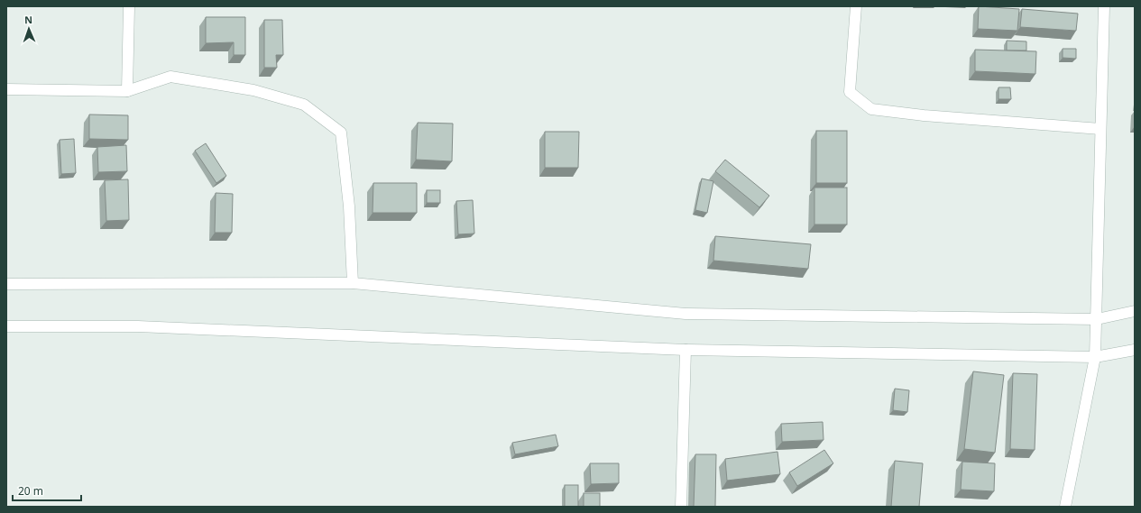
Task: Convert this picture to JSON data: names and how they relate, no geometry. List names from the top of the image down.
{
  "scale_bar": "20 m",
  "north": "top"
}
